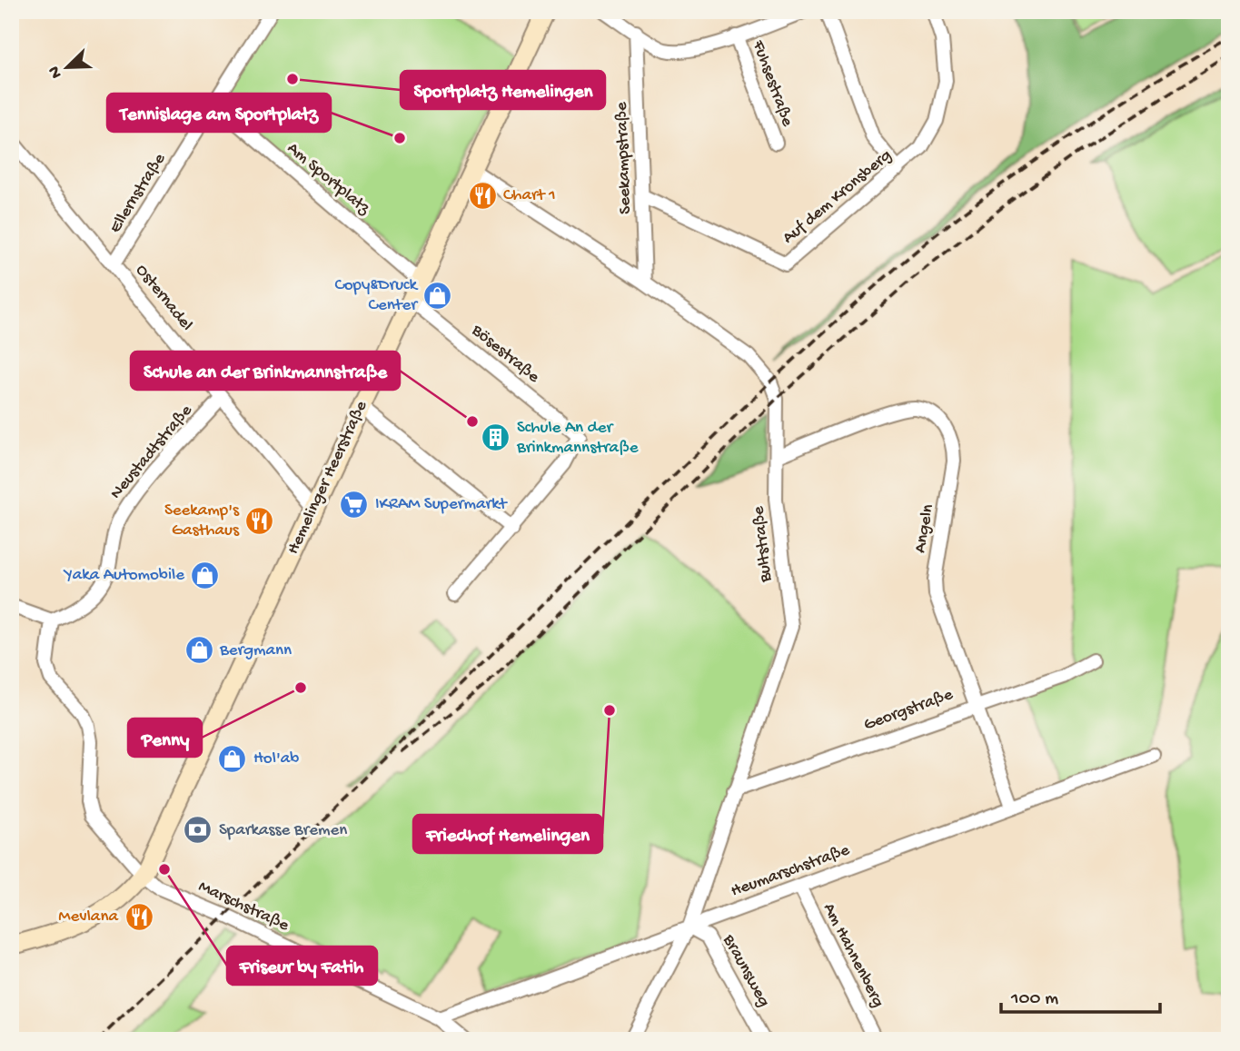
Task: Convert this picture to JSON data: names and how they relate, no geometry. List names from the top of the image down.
{
  "streets": {
    "main road": ["Hemelinger Heerstraße"],
    "street": [
      "Fuhsestraße",
      "Seekampstraße",
      "Am Sportplatz",
      "Ellernstraße",
      "Auf dem Kronsberg",
      "Osternadel",
      "Bösestraße",
      "Neustadtstraße",
      "Angeln",
      "Bultstraße",
      "Georgstraße",
      "Heumarschstraße",
      "Marschstraße",
      "Am Hahnenberg",
      "Braunsweg"
    ]
  },
  "crossings": [
    ["Seekampstraße", "Auf dem Kronsberg"],
    ["Seekampstraße", "Bultstraße"],
    ["Am Sportplatz", "Ellernstraße"],
    ["Am Sportplatz", "Hemelinger Heerstraße"],
    ["Ellernstraße", "Osternadel"],
    ["Osternadel", "Neustadtstraße"],
    ["Osternadel", "Hemelinger Heerstraße"],
    ["Bösestraße", "Hemelinger Heerstraße"],
    ["Neustadtstraße", "Marschstraße"],
    ["Hemelinger Heerstraße", "Bultstraße"],
    ["Hemelinger Heerstraße", "Marschstraße"],
    ["Angeln", "Bultstraße"],
    ["Angeln", "Georgstraße"],
    ["Angeln", "Heumarschstraße"],
    ["Bultstraße", "Georgstraße"],
    ["Bultstraße", "Heumarschstraße"],
    ["Bultstraße", "Braunsweg"],
    ["Heumarschstraße", "Marschstraße"],
    ["Heumarschstraße", "Am Hahnenberg"],
    ["Heumarschstraße", "Braunsweg"]
  ],
  "places": {
    "other": [
      "Sportplatz Hemelingen",
      "Tennislage am Sportplatz",
      "Schule an der Brinkmannstraße",
      "Penny",
      "Friedhof Hemelingen",
      "Friseur by Fatih"
    ],
    "restaurant": ["Chart 1", "Seekamp's Gasthaus", "Mevlana"],
    "shop": [
      "Copy&Druck Center",
      "Yaka Automobile",
      "Bergmann",
      "Hol'ab"
    ],
    "building": ["Schule An der Brinkmannstraße"],
    "supermarket": ["IKRAM Supermarkt"],
    "bank": ["Sparkasse Bremen"]
  },
  "scale_bar": "100 m",
  "north": "bottom left"
}
